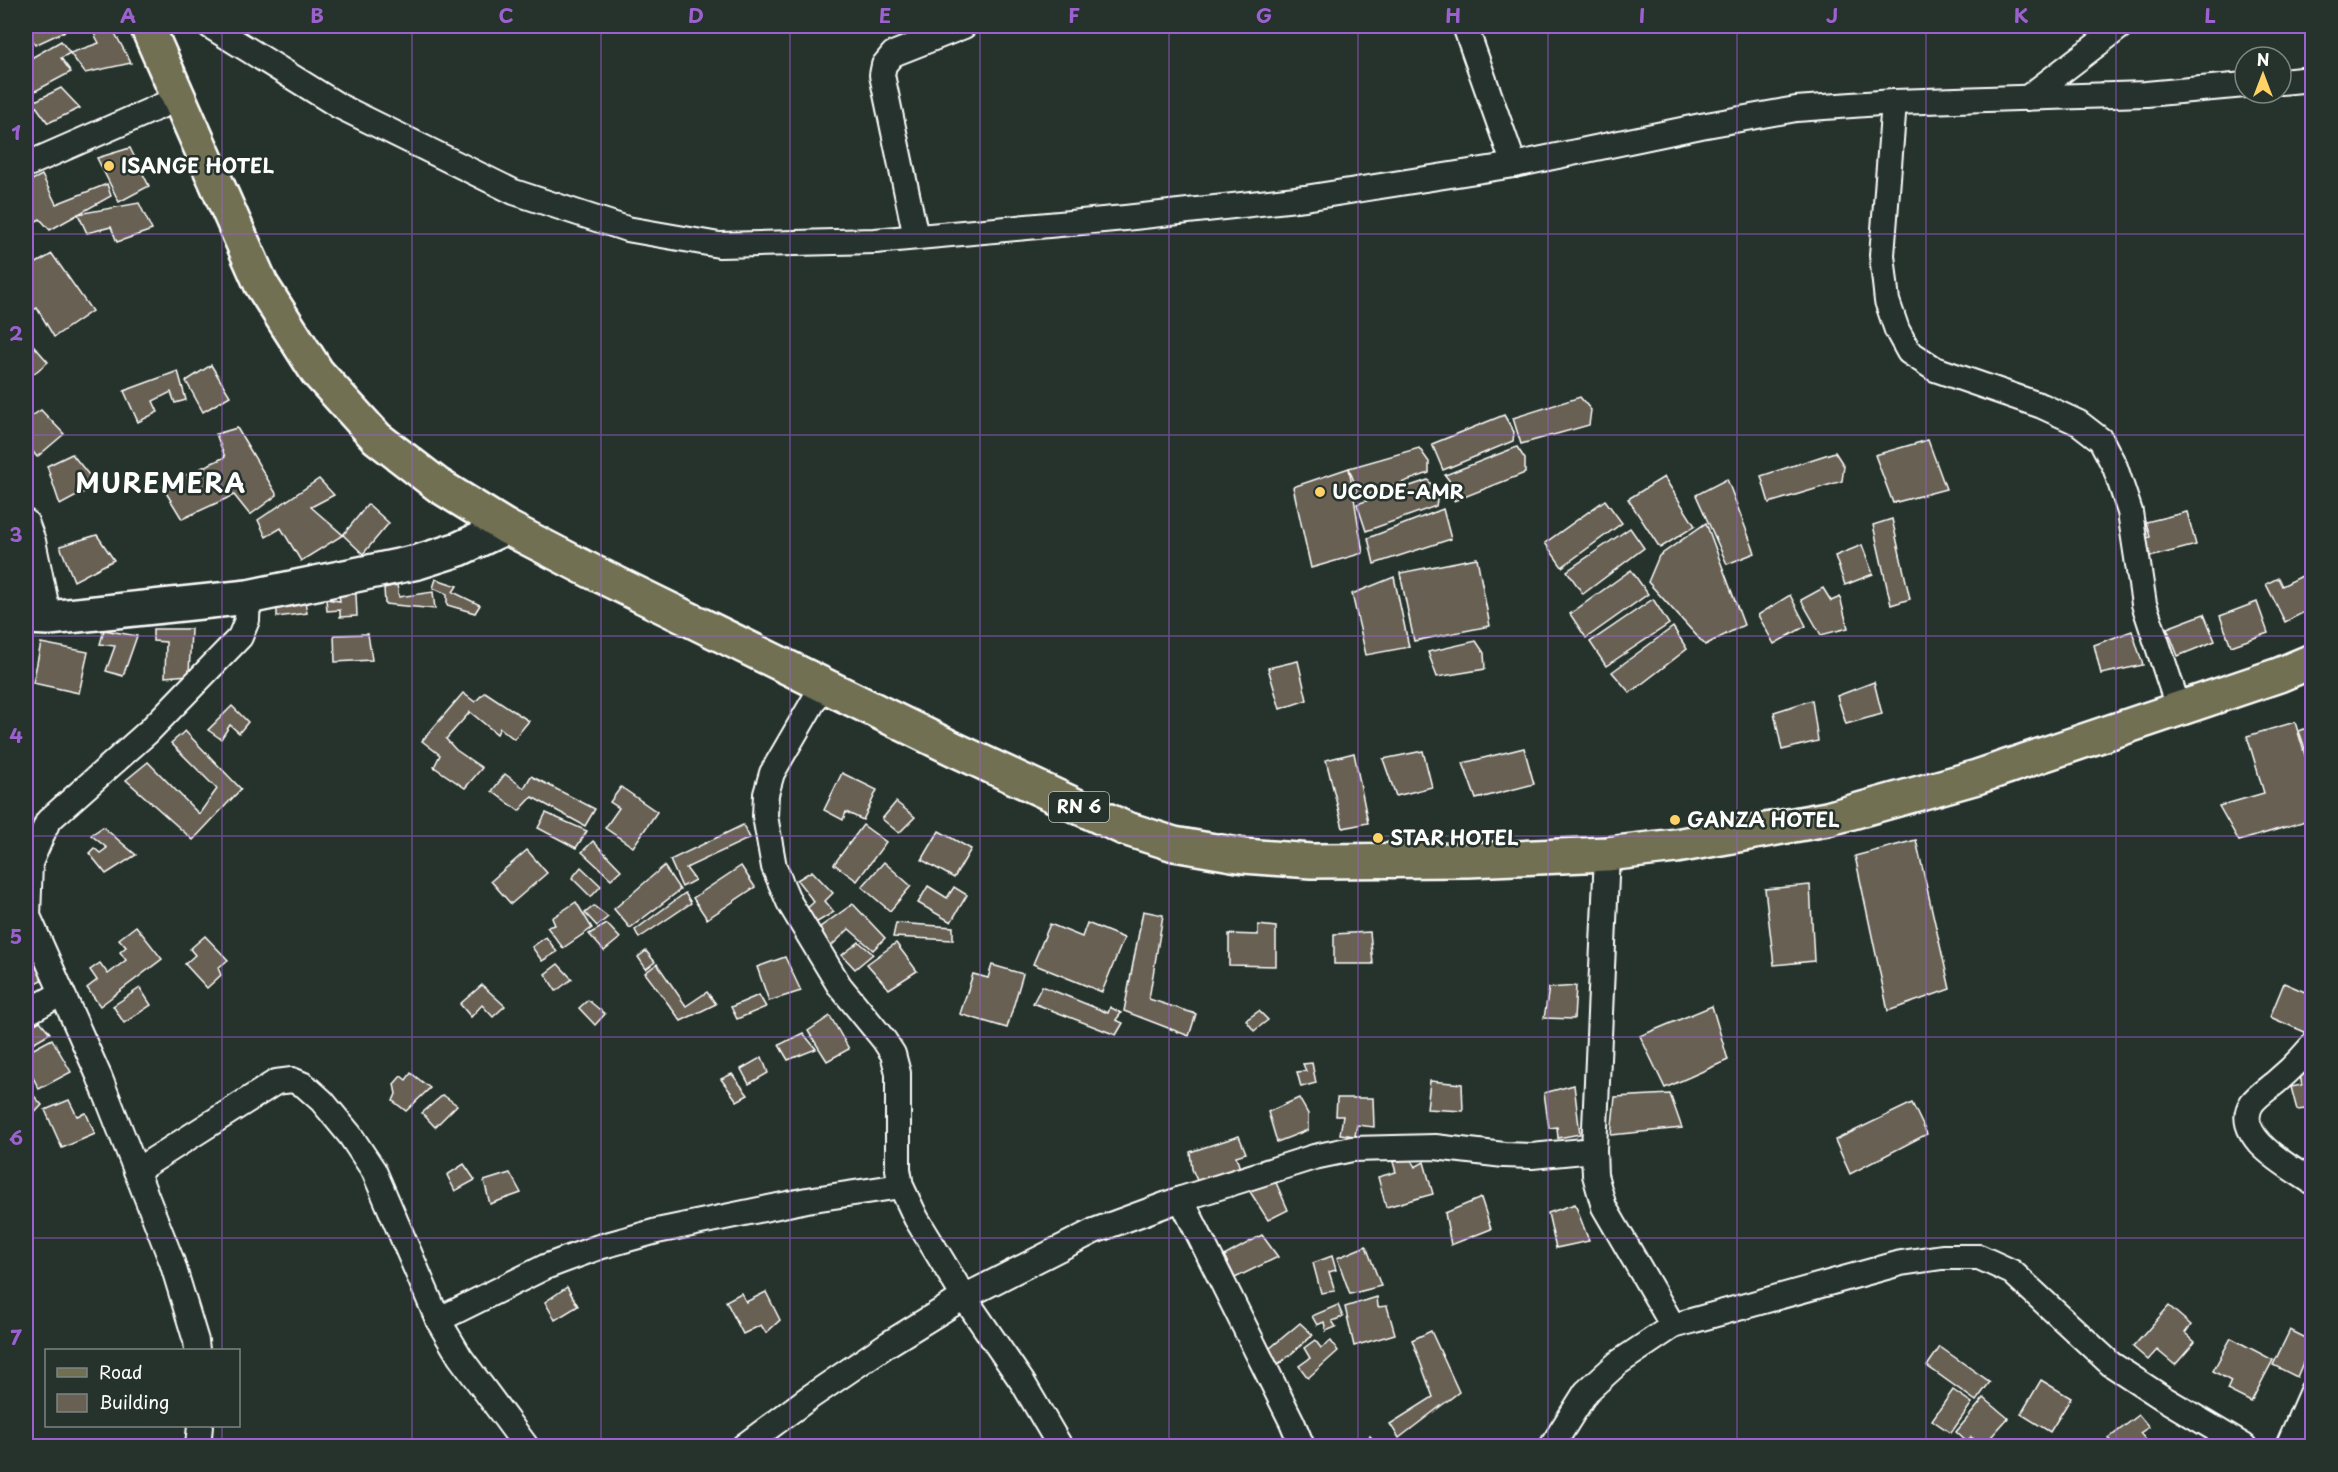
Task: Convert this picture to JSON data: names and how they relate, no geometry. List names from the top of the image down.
{
  "streets": {
    "main road": ["RN 6"]
  },
  "districts": ["MUREMERA"],
  "places": [
    "ISANGE HOTEL",
    "UCODE-AMR",
    "GANZA HOTEL",
    "STAR HOTEL"
  ],
  "legend": ["Road", "Building"],
  "north": "top",
  "grid": {
    "columns": [
      "A",
      "B",
      "C",
      "D",
      "E",
      "F",
      "G",
      "H",
      "I",
      "J",
      "K",
      "L"
    ],
    "rows": [
      "1",
      "2",
      "3",
      "4",
      "5",
      "6",
      "7"
    ]
  }
}
